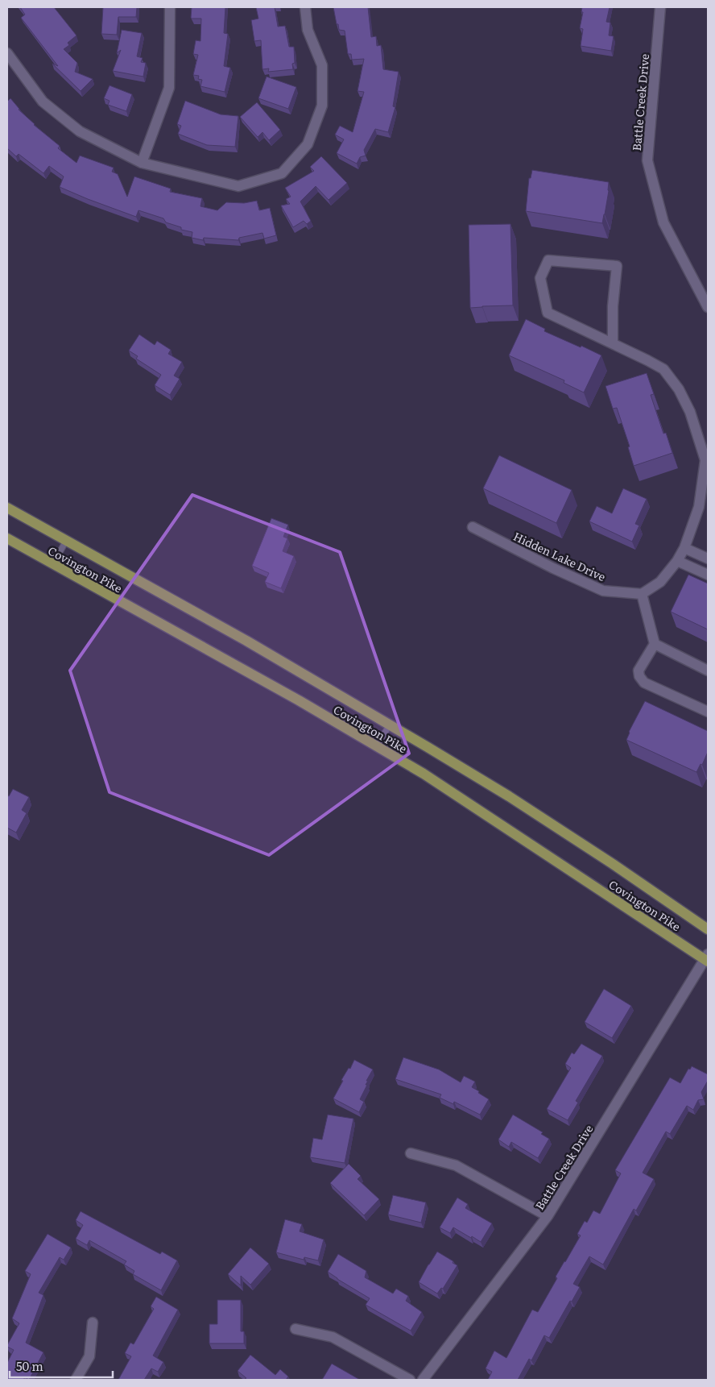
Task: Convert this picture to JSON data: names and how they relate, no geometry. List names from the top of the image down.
{
  "streets": {
    "main road": ["Covington Pike"],
    "street": ["Battle Creek Drive", "Hidden Lake Drive"]
  },
  "crossings": [
    ["Battle Creek Drive", "Covington Pike"]
  ],
  "scale_bar": "50 m"
}
